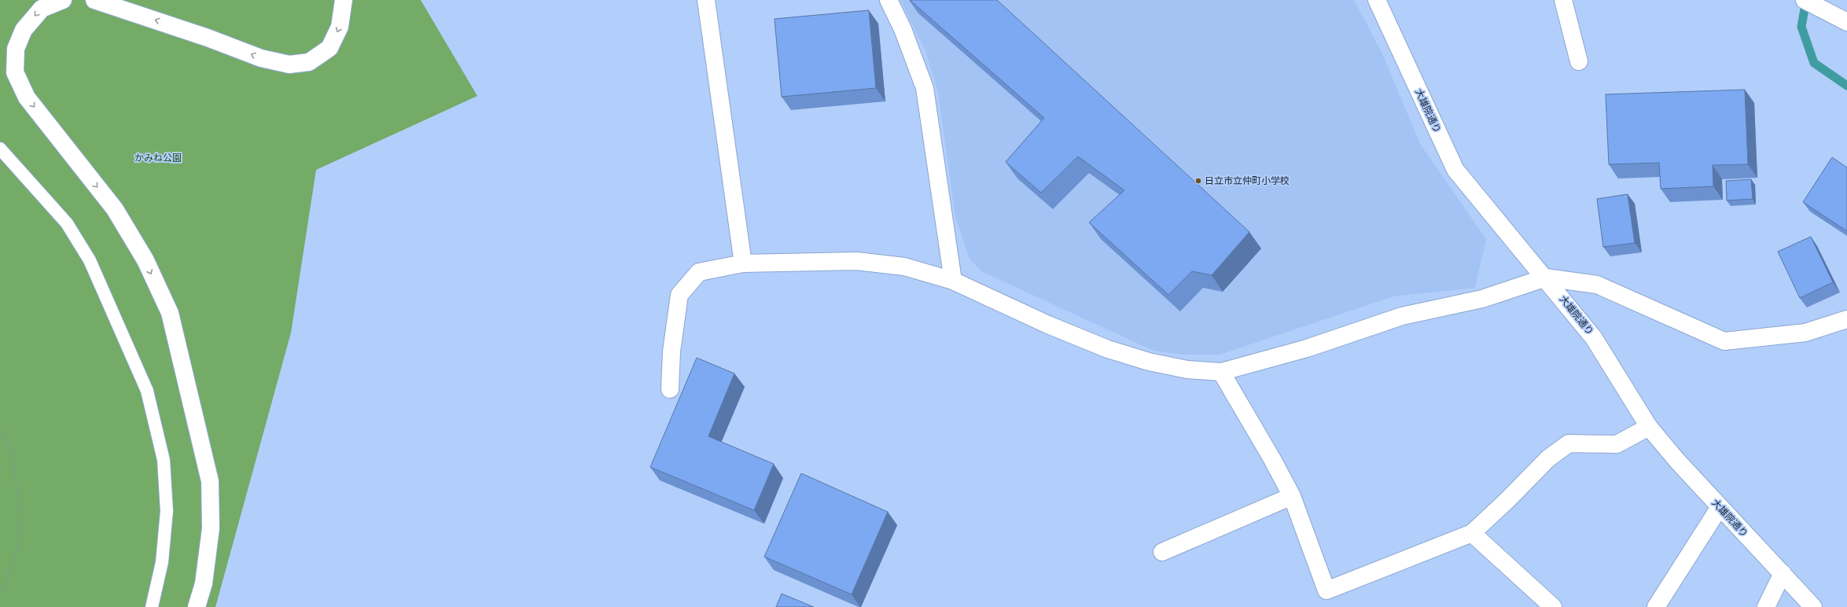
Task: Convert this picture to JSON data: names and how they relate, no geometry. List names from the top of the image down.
{
  "streets": {
    "street": ["大雄院通り"]
  },
  "parks": ["かみね公園"],
  "places": ["日立市立仲町小学校"]
}
